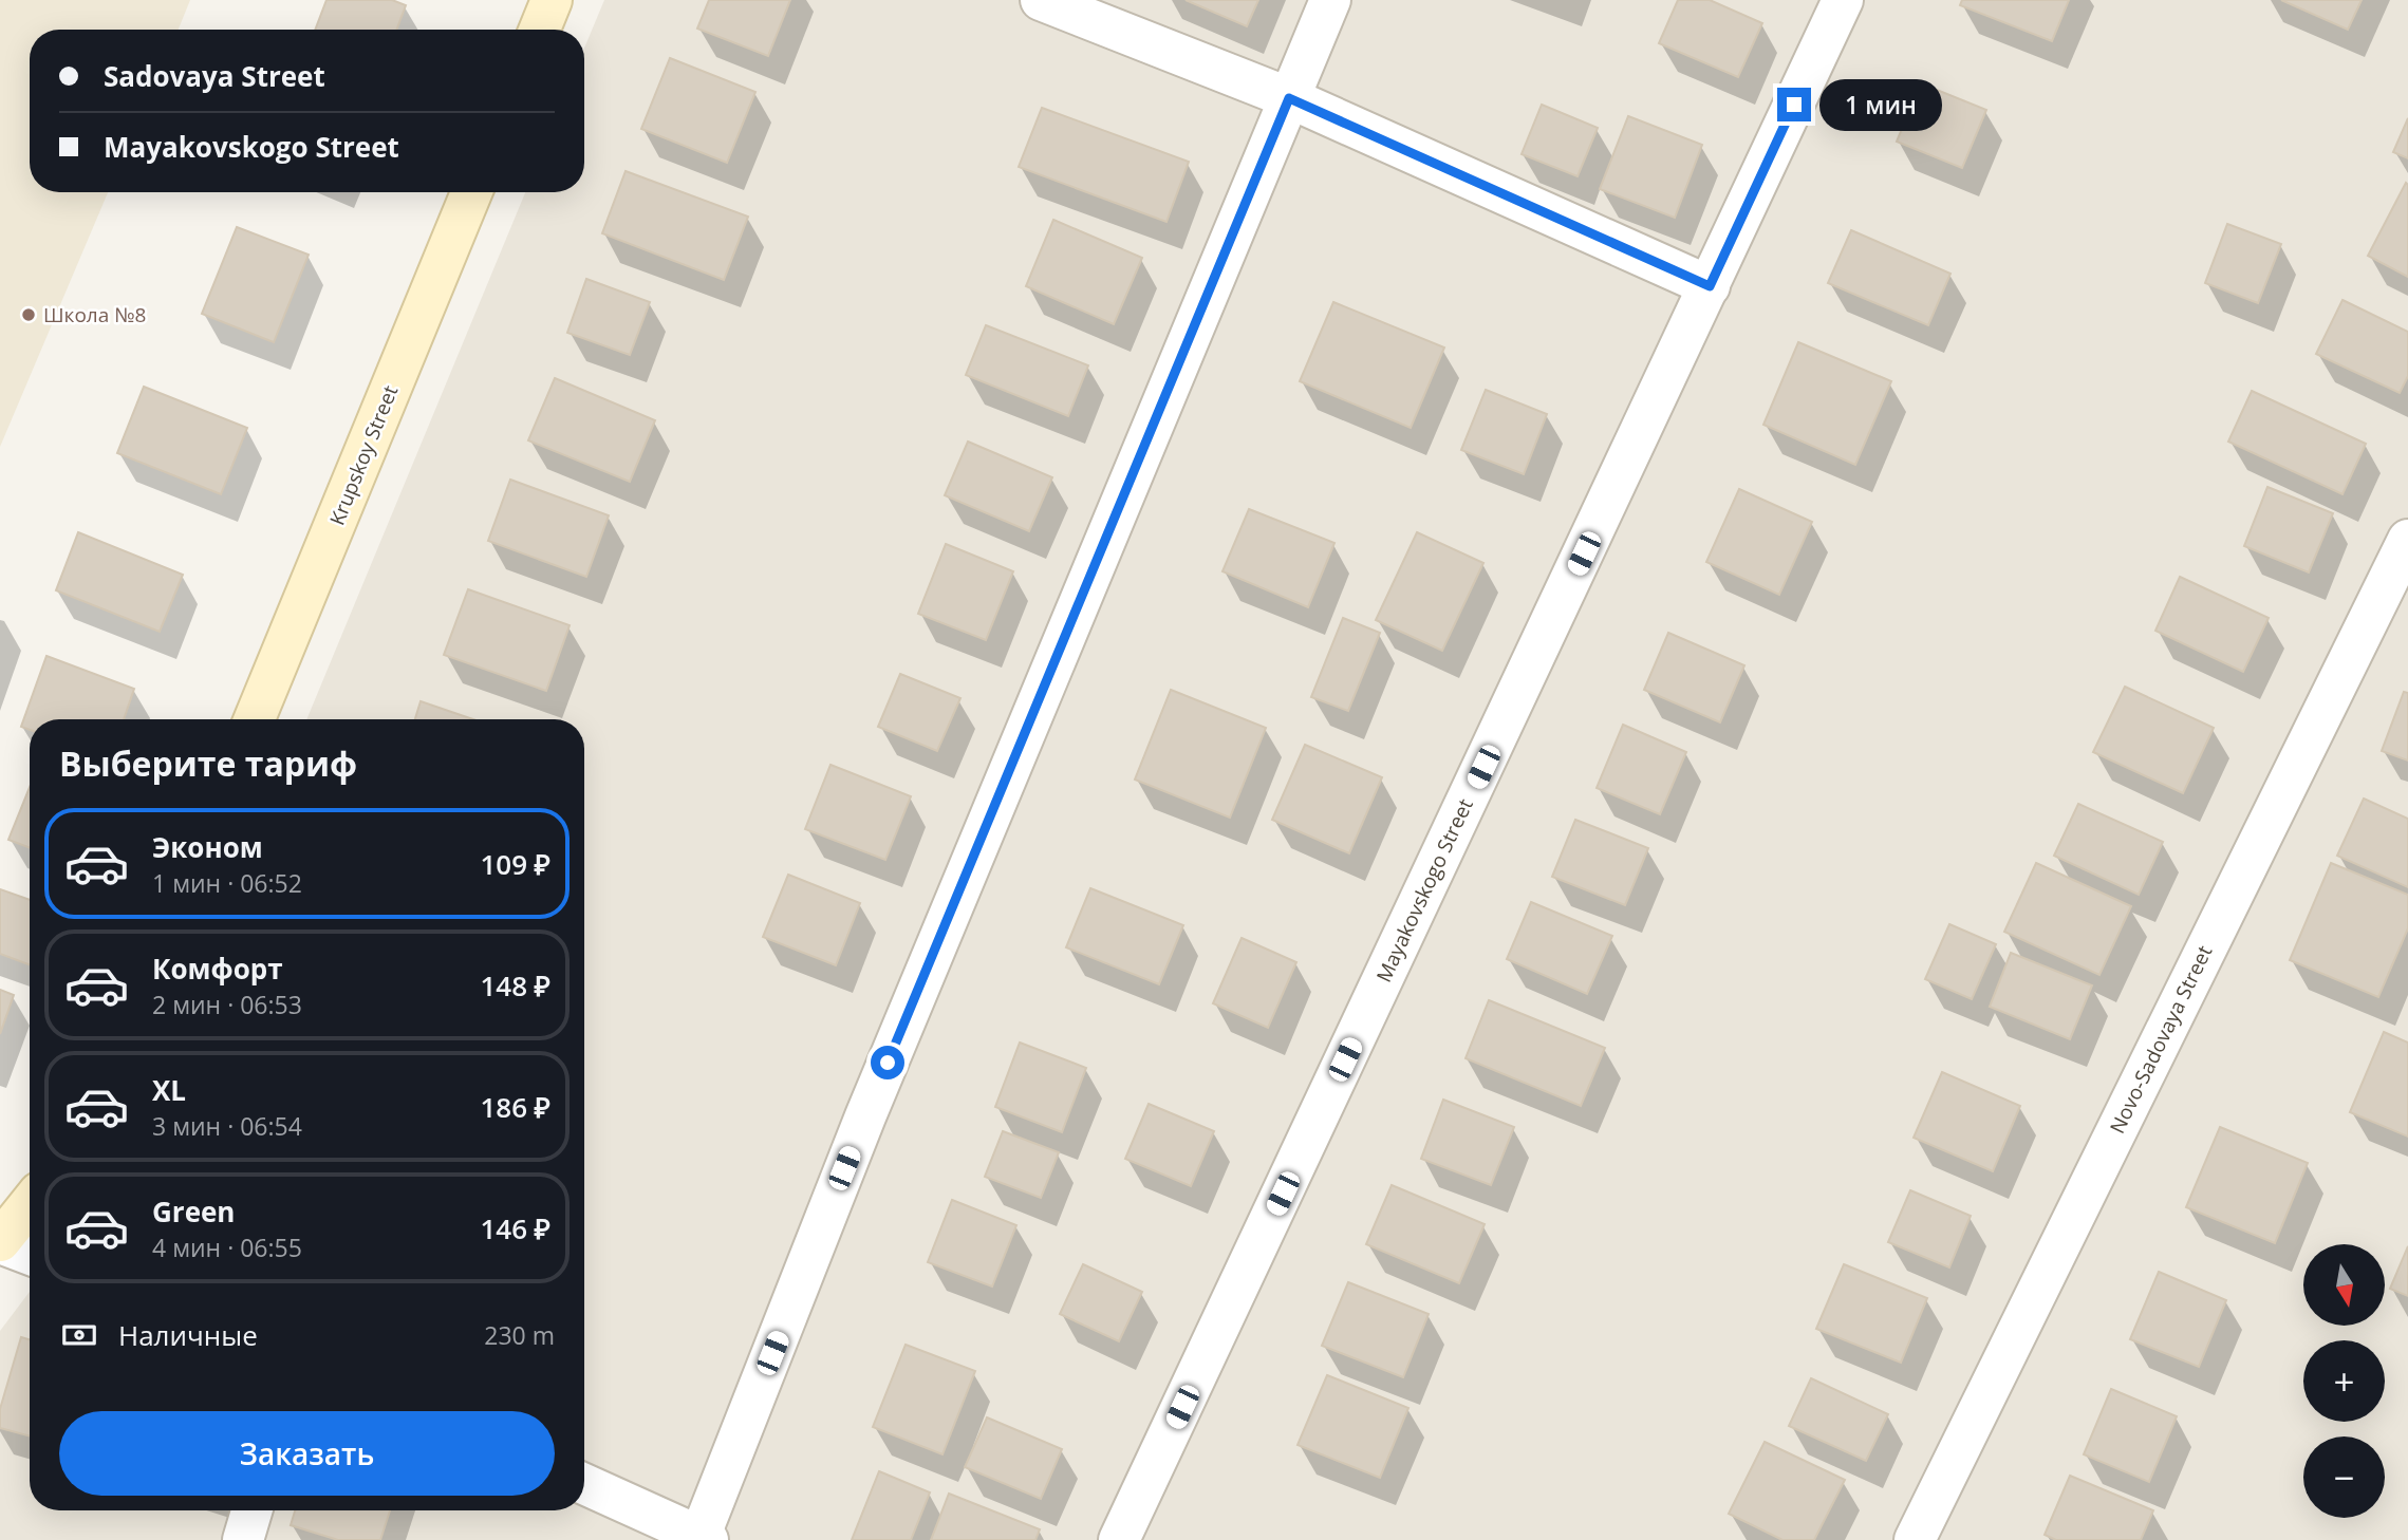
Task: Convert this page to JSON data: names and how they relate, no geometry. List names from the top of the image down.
{
  "streets": {
    "main road": ["Krupskoy Street"],
    "street": ["Mayakovskogo Street", "Novo-Sadovaya Street"]
  },
  "places": ["Школа №8"],
  "north": "bottom",
  "page": {
    "banner": ["Sadovaya Street", "Mayakovskogo Street"],
    "bubble": "1 мин",
    "heading": "Выберите тариф",
    "list": [
      {
        "name": "Эконом",
        "note": "1 мин · 06:52",
        "value": "109 ₽"
      },
      {
        "name": "Комфорт",
        "note": "2 мин · 06:53",
        "value": "148 ₽"
      },
      {
        "name": "XL",
        "note": "3 мин · 06:54",
        "value": "186 ₽"
      },
      {
        "name": "Green",
        "note": "4 мин · 06:55",
        "value": "146 ₽"
      }
    ],
    "map_buttons": ["+", "−"],
    "pay": ["Наличные", "230 m"],
    "buttons": "Заказать"
  }
}
